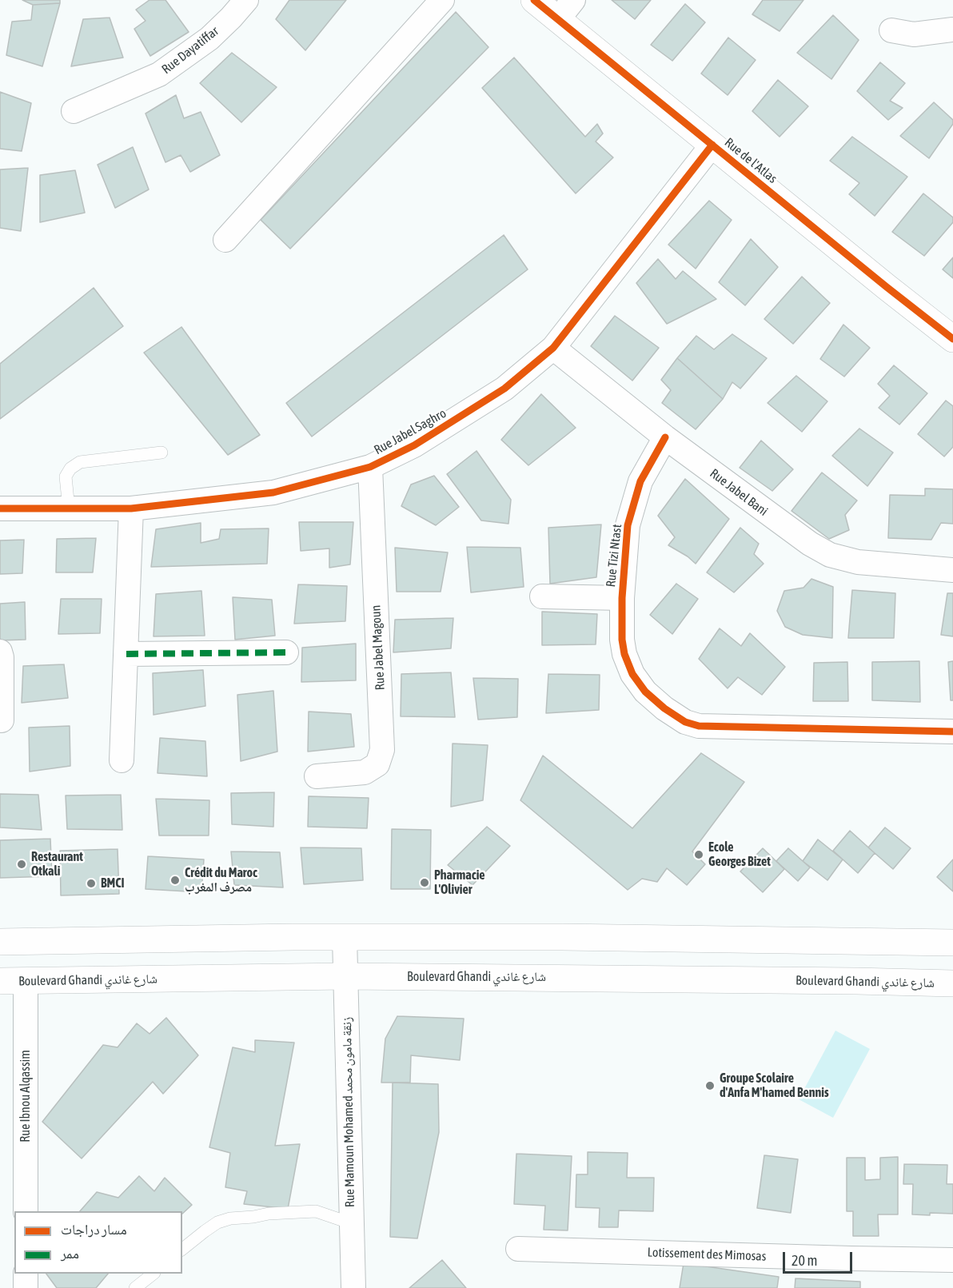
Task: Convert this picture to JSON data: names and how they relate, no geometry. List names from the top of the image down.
{
  "streets": {
    "main road": ["Rue de l'Atlas", "Boulevard Ghandi شارع غاندي"],
    "street": [
      "Rue Dayatiffar",
      "Rue Jabel Saghro",
      "Rue Jabel Bani",
      "Rue Tizi Ntast",
      "Rue Jabel Magoun",
      "Rue Ibnou Alqassim",
      "Rue Mamoun Mohamed زنقة مامون محمد",
      "Lotissement des Mimosas"
    ]
  },
  "crossings": [
    ["Rue de l'Atlas", "Rue Jabel Saghro"],
    ["Rue Jabel Saghro", "Rue Jabel Bani"],
    ["Rue Jabel Saghro", "Rue Jabel Magoun"],
    ["Rue Jabel Bani", "Rue Tizi Ntast"],
    ["Boulevard Ghandi شارع غاندي", "Rue Ibnou Alqassim"],
    ["Boulevard Ghandi شارع غاندي", "Rue Mamoun Mohamed زنقة مامون محمد"]
  ],
  "places": [
    "Ecole Georges Bizet",
    "Restaurant Otkali",
    "Crédit du Maroc مصرف المغرب",
    "Pharmacie L'Olivier",
    "BMCI",
    "Groupe Scolaire d'Anfa M'hamed Bennis"
  ],
  "legend": ["مسار دراجات", "ممر"],
  "scale_bar": "20 m"
}
